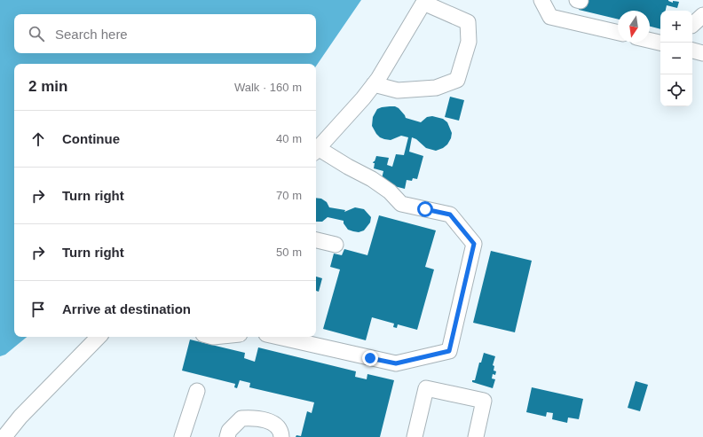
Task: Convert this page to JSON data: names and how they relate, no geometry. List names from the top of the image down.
{
  "north": "bottom",
  "page": {
    "map_buttons": ["+", "−"],
    "search": "Search here",
    "heading": ["2 min", "Walk · 160 m"],
    "list": [
      ["Continue", "40 m"],
      ["Turn right", "70 m"],
      ["Turn right", "50 m"],
      "Arrive at destination"
    ]
  }
}
